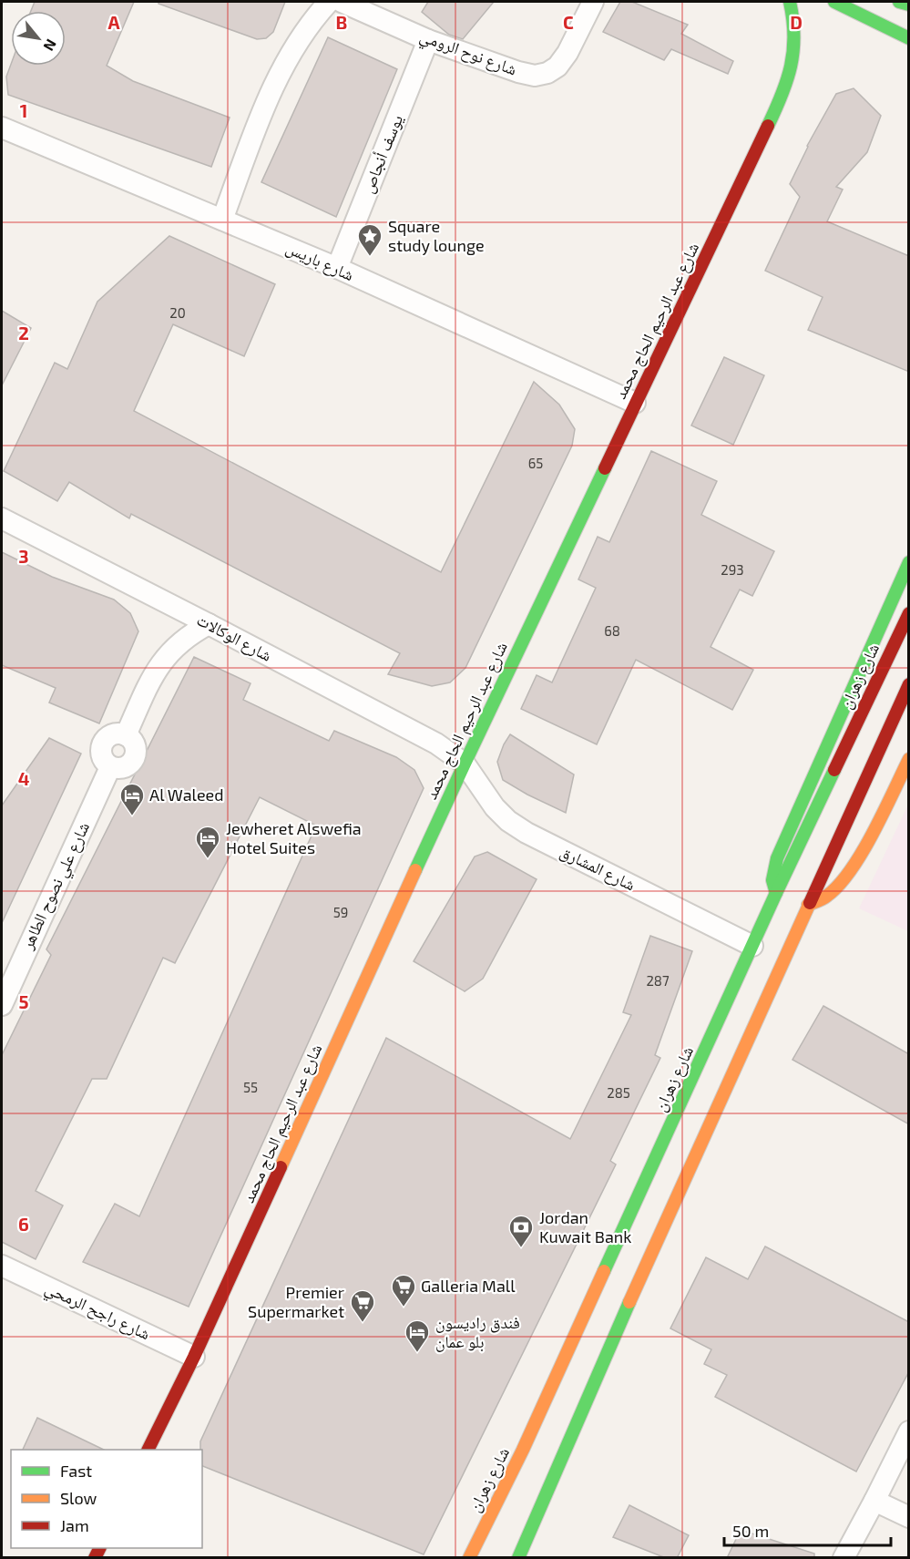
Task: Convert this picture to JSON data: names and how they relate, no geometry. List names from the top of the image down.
{
  "streets": {
    "main road": ["شارع عبد الرحيم الحاج محمد", "شارع زهران"],
    "street": [
      "شارع نوح الرومي",
      "يوسف أنجاص",
      "شارع باريس",
      "شارع الوكالات",
      "شارع المشارق",
      "شارع علي نصوح الطاهر",
      "شارع راجح الرمحي"
    ]
  },
  "crossings": [
    ["شارع نوح الرومي", "يوسف أنجاص"],
    ["يوسف أنجاص", "شارع باريس"],
    ["شارع باريس", "شارع عبد الرحيم الحاج محمد"],
    ["شارع عبد الرحيم الحاج محمد", "شارع الوكالات"],
    ["شارع عبد الرحيم الحاج محمد", "شارع المشارق"],
    ["شارع عبد الرحيم الحاج محمد", "شارع راجح الرمحي"],
    ["شارع الوكالات", "شارع المشارق"],
    ["شارع الوكالات", "شارع علي نصوح الطاهر"],
    ["شارع زهران", "شارع المشارق"]
  ],
  "places": {
    "place": ["Square study lounge"],
    "hotel": ["Al Waleed", "Jewheret Alswefia Hotel Suites", "فندق راديسون بلو عمان"],
    "bank": ["Jordan Kuwait Bank"],
    "supermarket": ["Galleria Mall", "Premier Supermarket"]
  },
  "house_numbers": [
    "20",
    "65",
    "293",
    "68",
    "59",
    "287",
    "55",
    "285"
  ],
  "legend": ["Fast", "Slow", "Jam"],
  "scale_bar": "50 m",
  "north": "bottom right",
  "grid": {
    "columns": [
      "A",
      "B",
      "C",
      "D"
    ],
    "rows": [
      "1",
      "2",
      "3",
      "4",
      "5",
      "6"
    ]
  }
}
